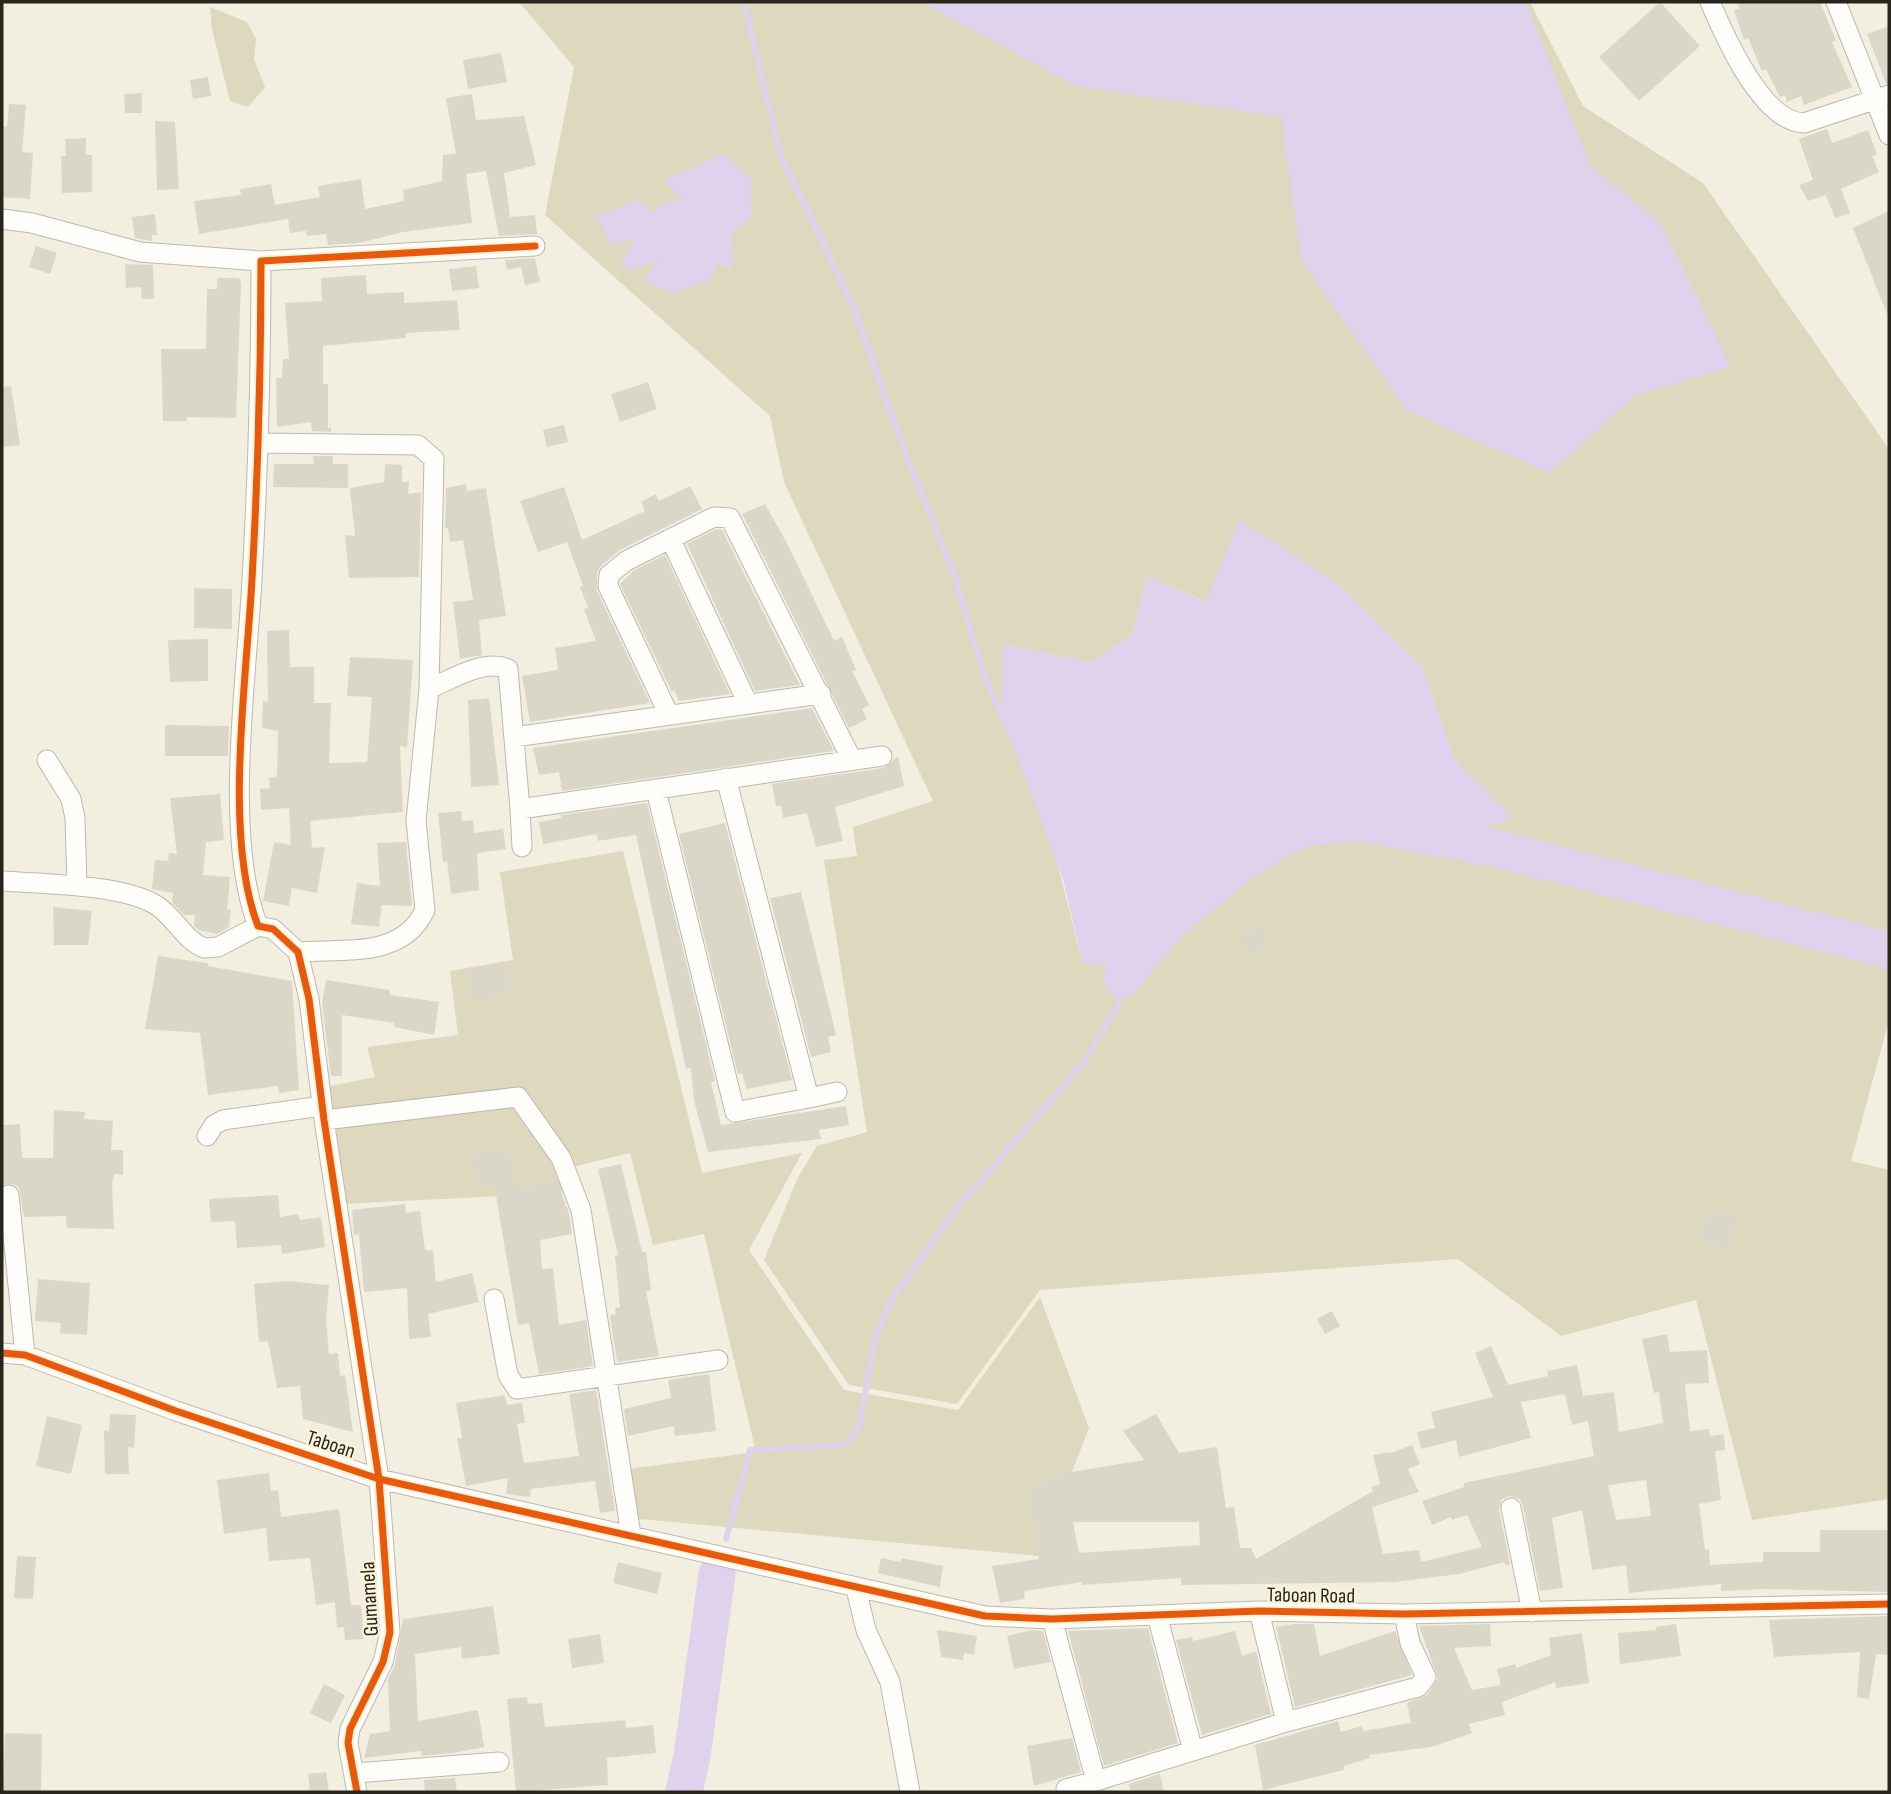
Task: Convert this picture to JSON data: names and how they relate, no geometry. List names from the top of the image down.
{
  "streets": {
    "street": ["Taboan", "Taboan Road", "Gumamela"]
  },
  "crossings": [
    ["Taboan", "Taboan Road"],
    ["Taboan", "Gumamela"]
  ]
}
